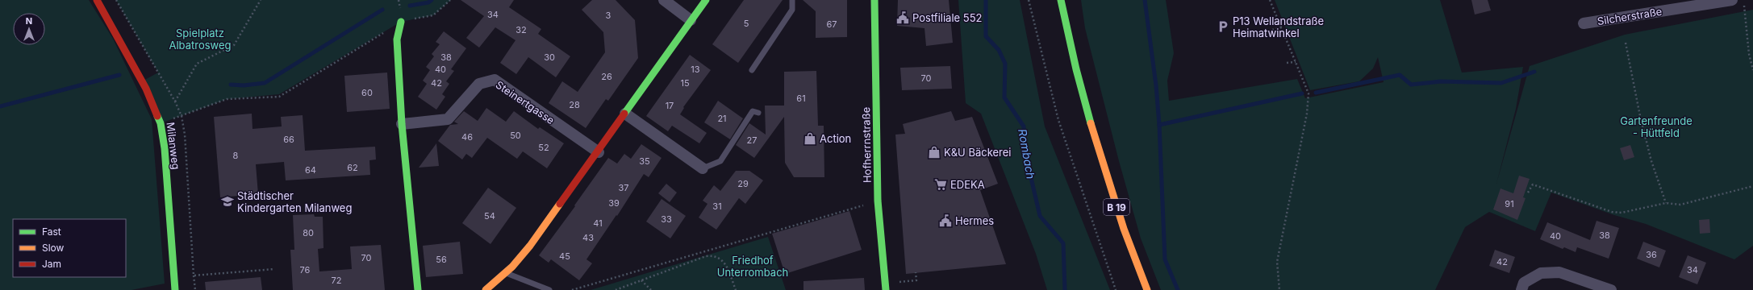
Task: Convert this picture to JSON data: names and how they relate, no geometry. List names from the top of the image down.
{
  "streets": {
    "main road": ["Hofherrnstraße", "Milanweg", "B 19"],
    "street": ["Silcherstraße", "Steinertgasse"]
  },
  "water": ["Rombach"],
  "parks": ["Spielplatz Albatrosweg", "Gartenfreunde - Hüttfeld", "Friedhof Unterrombach"],
  "places": {
    "public building": ["Postfiliale 552", "Hermes"],
    "parking": ["P13 Wellandstraße Heimatwinkel"],
    "shop": ["Action", "K&U Bäckerei"],
    "supermarket": ["EDEKA"],
    "school or university": ["Städtischer Kindergarten Milanweg"]
  },
  "house_numbers": [
    "34",
    "3",
    "5",
    "67",
    "32",
    "38",
    "30",
    "40",
    "13",
    "26",
    "70",
    "42",
    "15",
    "60",
    "61",
    "28",
    "17",
    "21",
    "50",
    "46",
    "66",
    "27",
    "52",
    "8",
    "35",
    "62",
    "64",
    "29",
    "37",
    "39",
    "91",
    "31",
    "54",
    "33",
    "41",
    "80",
    "38",
    "40",
    "43",
    "36",
    "45",
    "70",
    "56",
    "42",
    "76",
    "34",
    "72"
  ],
  "legend": ["Fast", "Slow", "Jam"],
  "north": "top"
}
